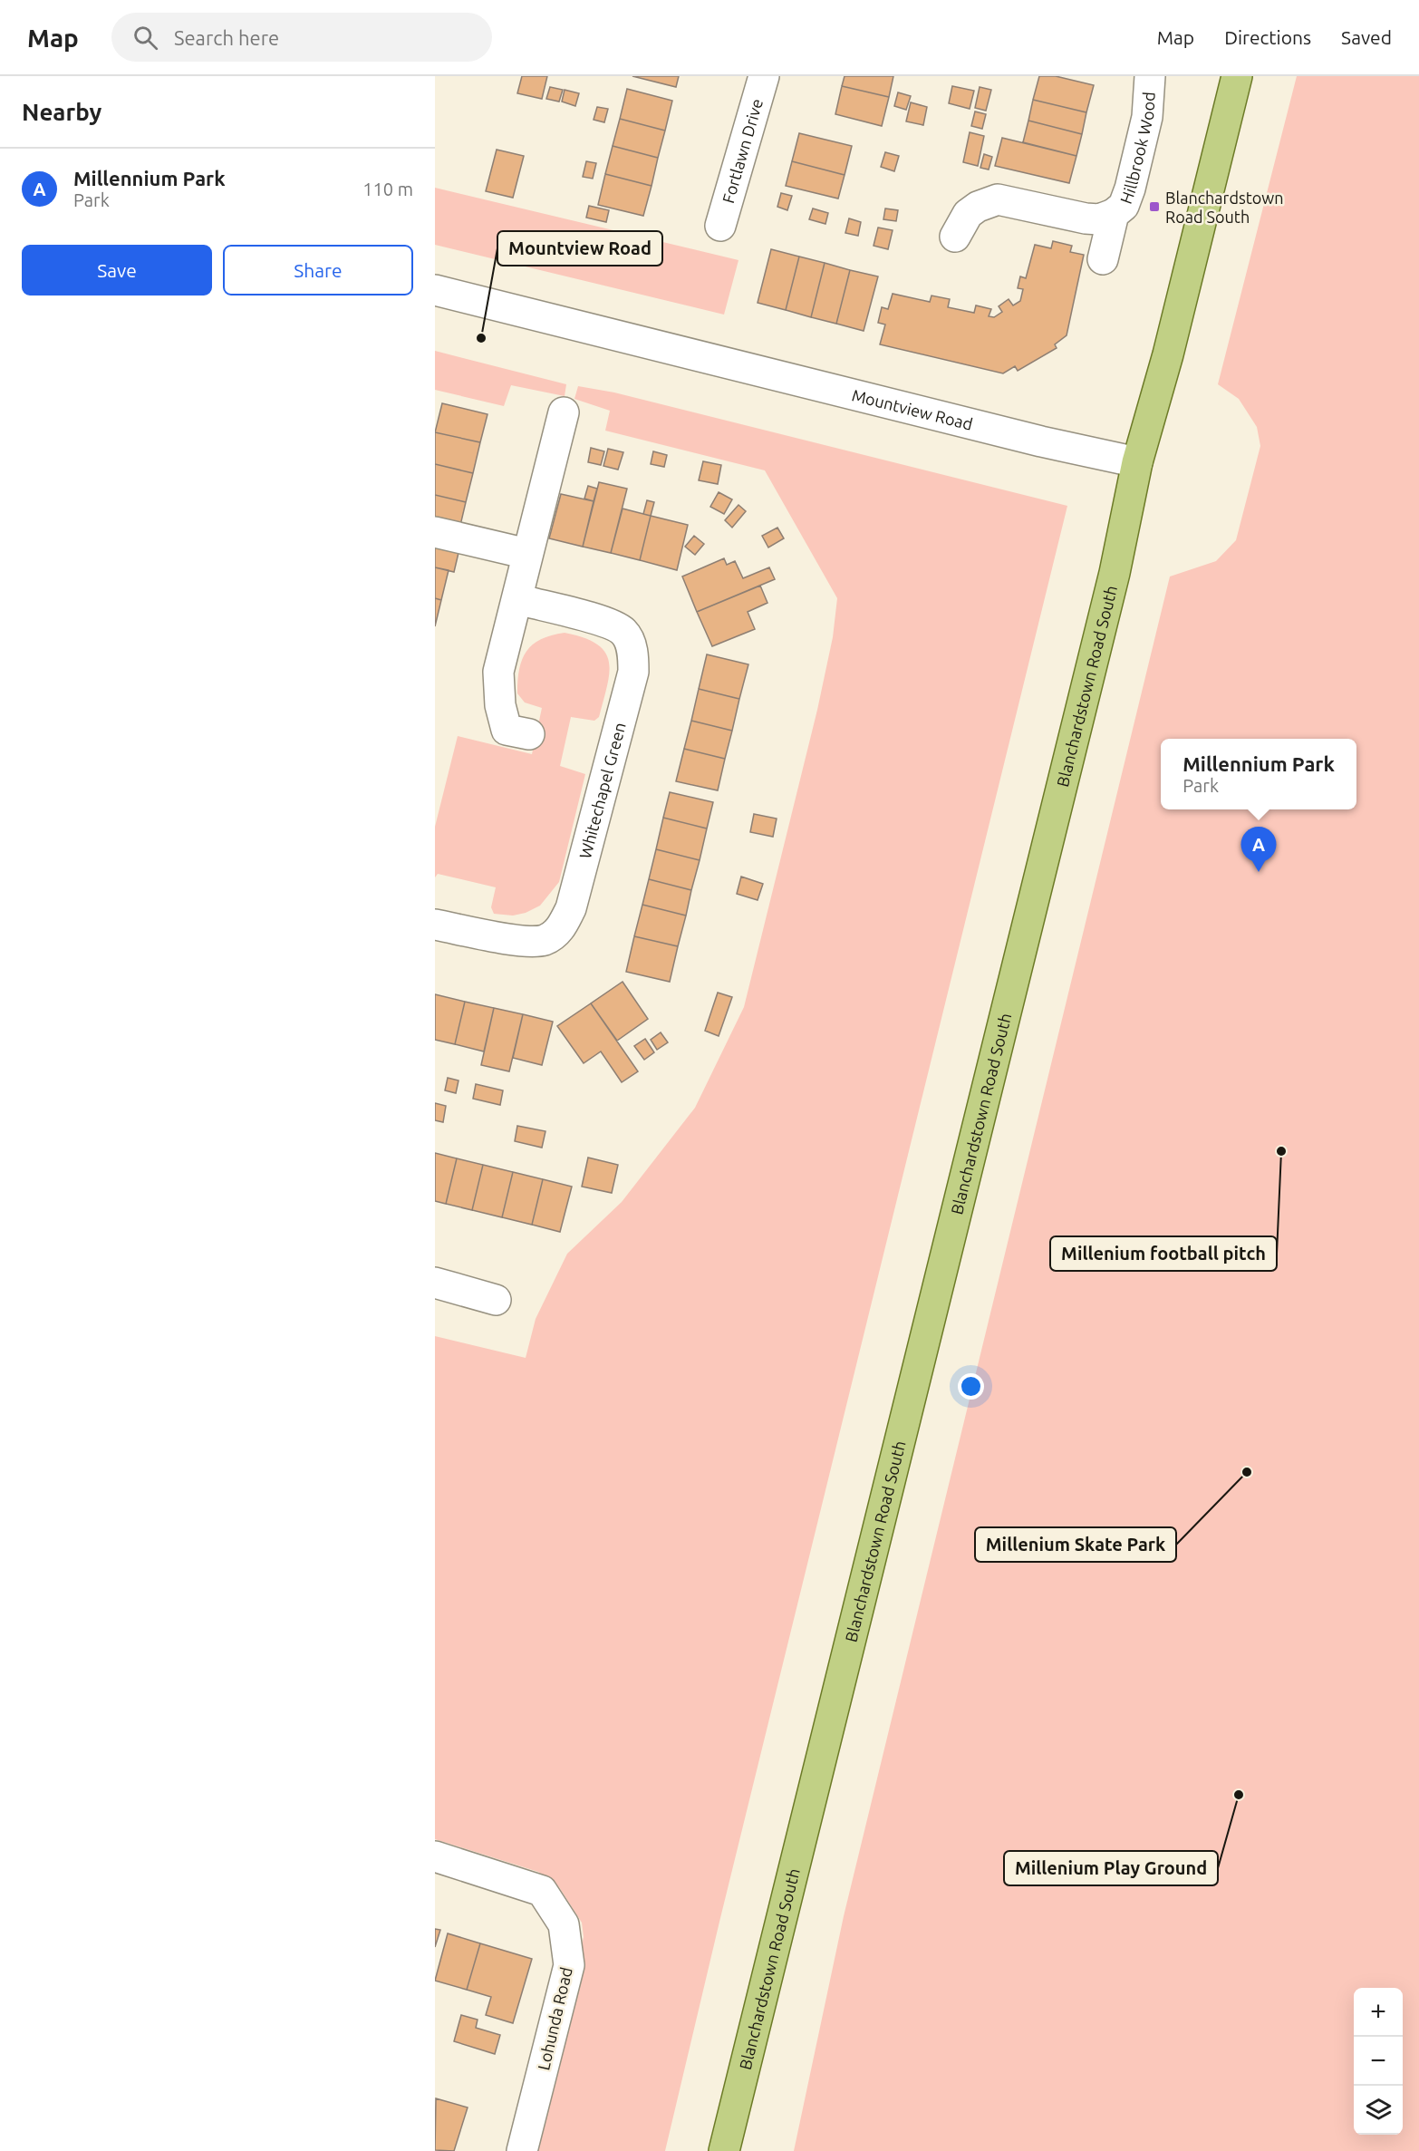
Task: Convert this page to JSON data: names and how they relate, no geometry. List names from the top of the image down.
{
  "streets": {
    "main road": ["Blanchardstown Road South"],
    "street": [
      "Hillbrook Wood",
      "Fortlawn Drive",
      "Mountview Road",
      "Whitechapel Green",
      "Lohunda Road"
    ]
  },
  "crossings": [
    ["Mountview Road", "Blanchardstown Road South"]
  ],
  "places": {
    "transit": ["Blanchardstown Road South"],
    "other": [
      "Mountview Road",
      "Millenium football pitch",
      "Millenium Skate Park",
      "Millenium Play Ground"
    ]
  },
  "page": {
    "header": "Map",
    "search": "Search here",
    "nav": ["Map", "Directions", "Saved"],
    "heading": "Nearby",
    "list": [
      {
        "mark": "A",
        "name": "Millennium Park",
        "note": "Park",
        "value": "110 m"
      }
    ],
    "buttons": ["Save", "Share"],
    "popup": ["Millennium Park", "Park"],
    "pins": "A",
    "map_buttons": ["+", "−"]
  }
}
